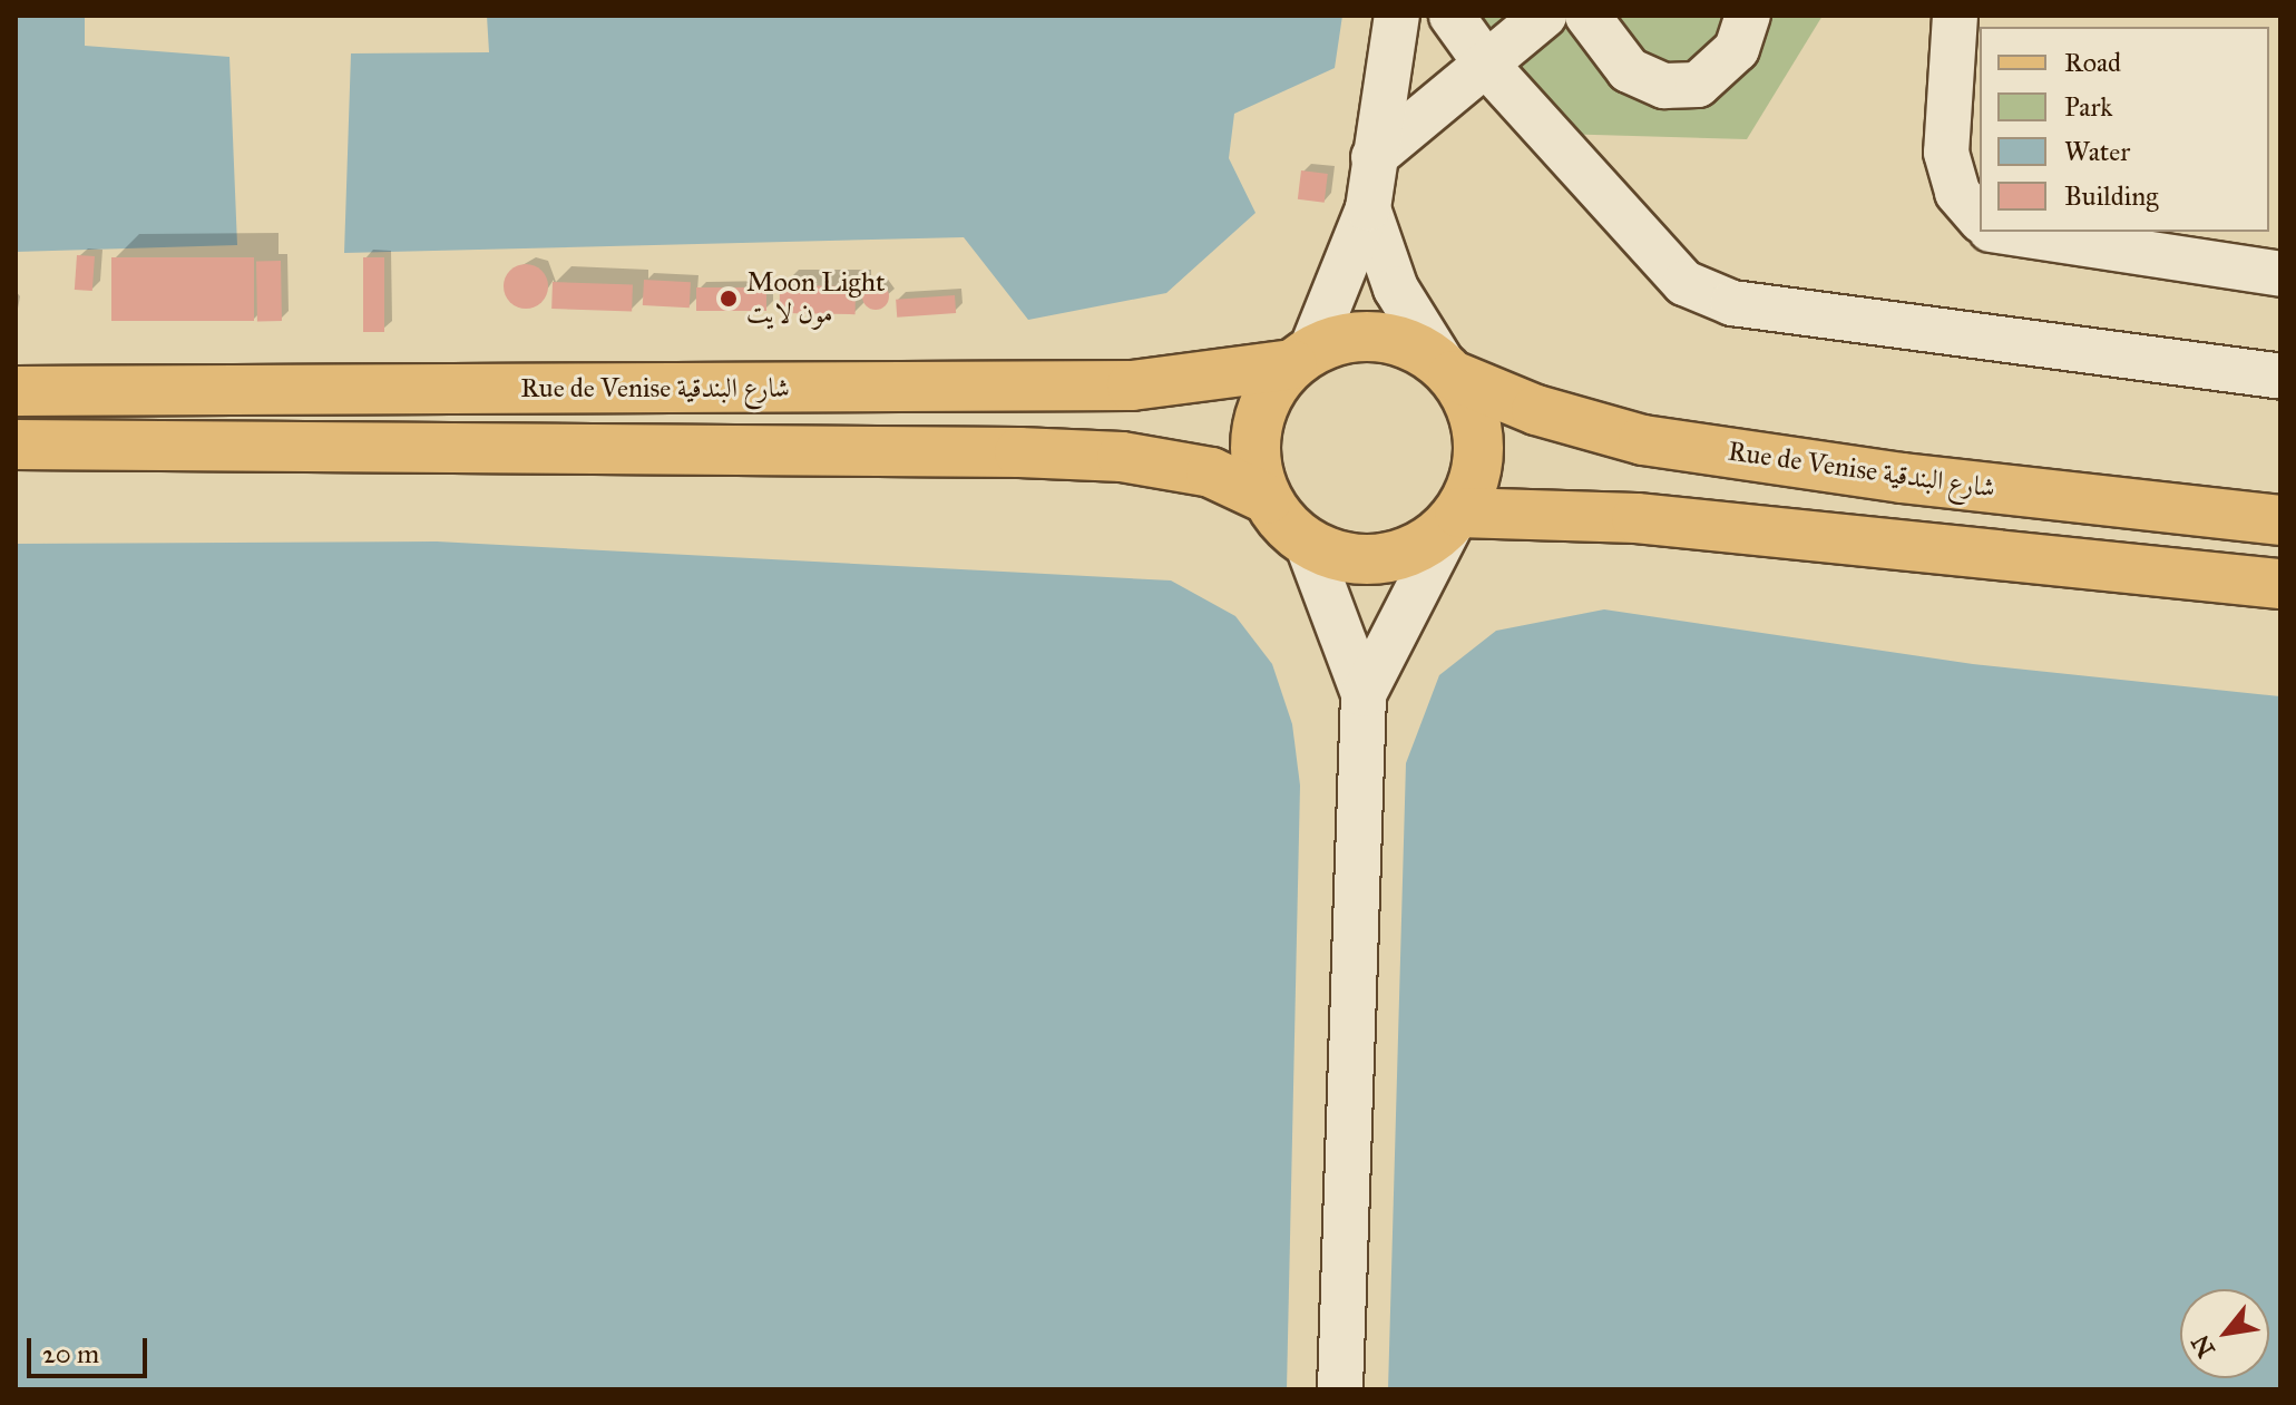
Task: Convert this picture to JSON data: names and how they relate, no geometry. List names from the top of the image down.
{
  "streets": {
    "main road": ["Rue de Venise شارع البندقية"]
  },
  "places": ["Moon Light مون لايت"],
  "legend": [
    "Road",
    "Park",
    "Water",
    "Building"
  ],
  "scale_bar": "20 m",
  "north": "bottom left"
}
